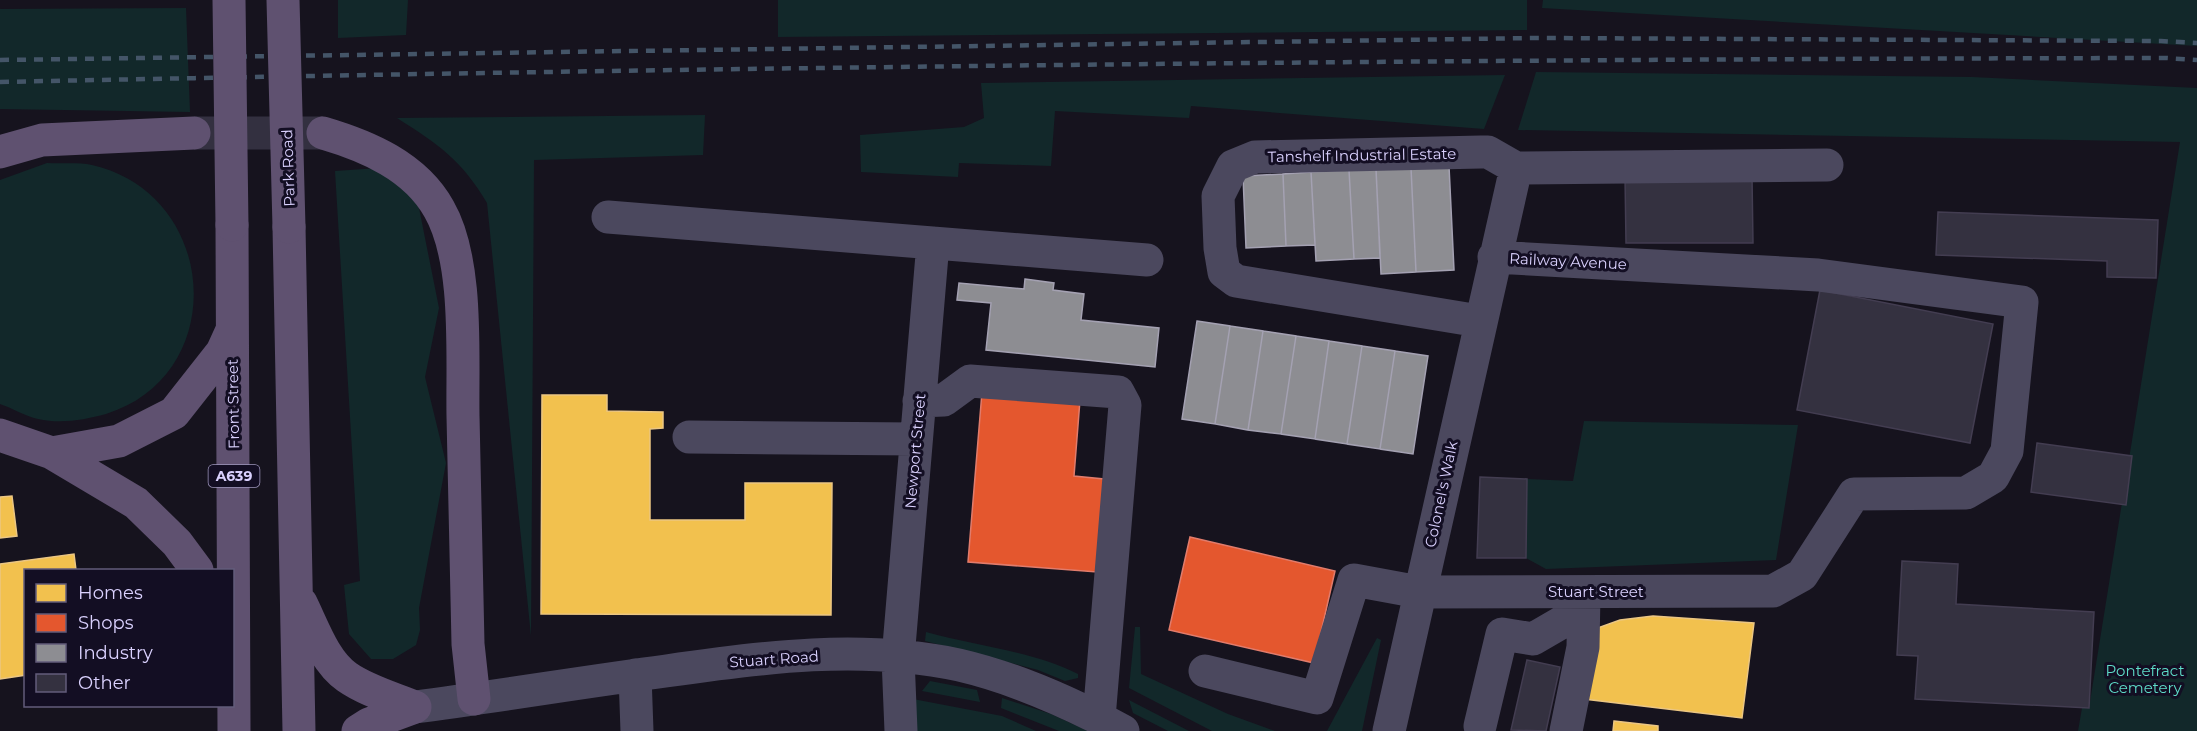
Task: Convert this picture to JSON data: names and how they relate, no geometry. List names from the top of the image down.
{
  "streets": {
    "main road": ["Park Road", "Front Street", "A639"],
    "street": [
      "Tanshelf Industrial Estate",
      "Railway Avenue",
      "Newport Street",
      "Colonel's Walk",
      "Stuart Street",
      "Stuart Road"
    ]
  },
  "crossings": [
    ["Tanshelf Industrial Estate", "Colonel's Walk"],
    ["Railway Avenue", "Colonel's Walk"],
    ["Railway Avenue", "Stuart Street"],
    ["Front Street", "A639"],
    ["Newport Street", "Stuart Road"],
    ["Colonel's Walk", "Stuart Street"]
  ],
  "parks": ["Pontefract Cemetery"],
  "legend": [
    "Homes",
    "Shops",
    "Industry",
    "Other"
  ]
}
